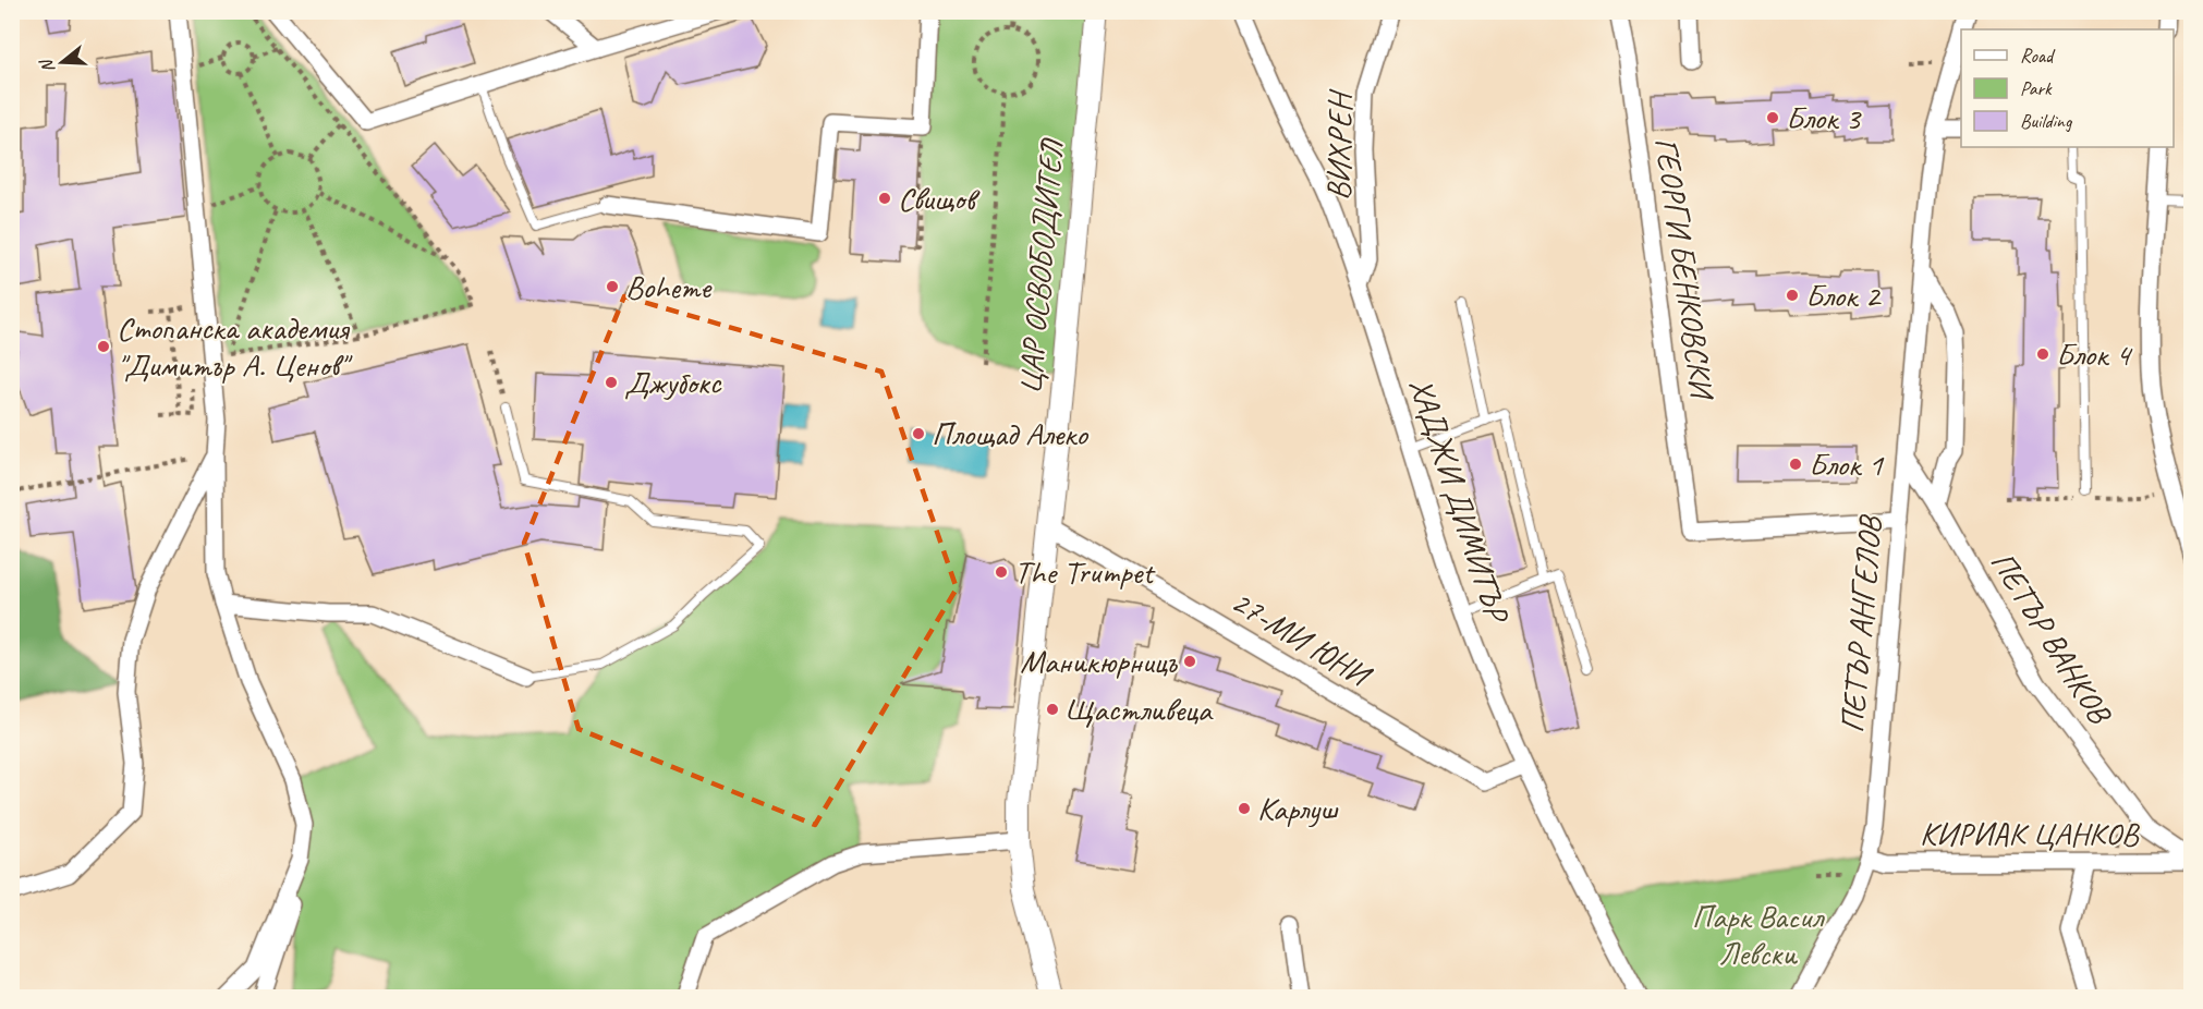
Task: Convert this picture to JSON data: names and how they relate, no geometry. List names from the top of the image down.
{
  "streets": {
    "street": [
      "ВИХРЕН",
      "ЦАР ОСВОБОДИТЕЛ",
      "ГЕОРГИ БЕНКОВСКИ",
      "ХАДЖИ ДИМИТЪР",
      "ПЕТЪР АНГЕЛОВ",
      "ПЕТЪР ВАНКОВ",
      "27-МИ ЮНИ",
      "КИРИАК ЦАНКОВ"
    ]
  },
  "crossings": [
    ["ВИХРЕН", "ХАДЖИ ДИМИТЪР"],
    ["ЦАР ОСВОБОДИТЕЛ", "27-МИ ЮНИ"],
    ["ГЕОРГИ БЕНКОВСКИ", "ПЕТЪР АНГЕЛОВ"],
    ["ХАДЖИ ДИМИТЪР", "27-МИ ЮНИ"],
    ["ПЕТЪР АНГЕЛОВ", "ПЕТЪР ВАНКОВ"],
    ["ПЕТЪР АНГЕЛОВ", "КИРИАК ЦАНКОВ"],
    ["ПЕТЪР ВАНКОВ", "КИРИАК ЦАНКОВ"]
  ],
  "parks": ["Парк Васил Левски"],
  "places": [
    "Блок 3",
    "Свищов",
    "Boheme",
    "Блок 2",
    "Стопанска академия \"Димитър А. Ценов\"",
    "Блок 4",
    "Джубокс",
    "Площад Алеко",
    "Блок 1",
    "The Trumpet",
    "Маникюрницъ",
    "Щастливеца",
    "Карлуш"
  ],
  "legend": ["Road", "Park", "Building"],
  "north": "left"
}
